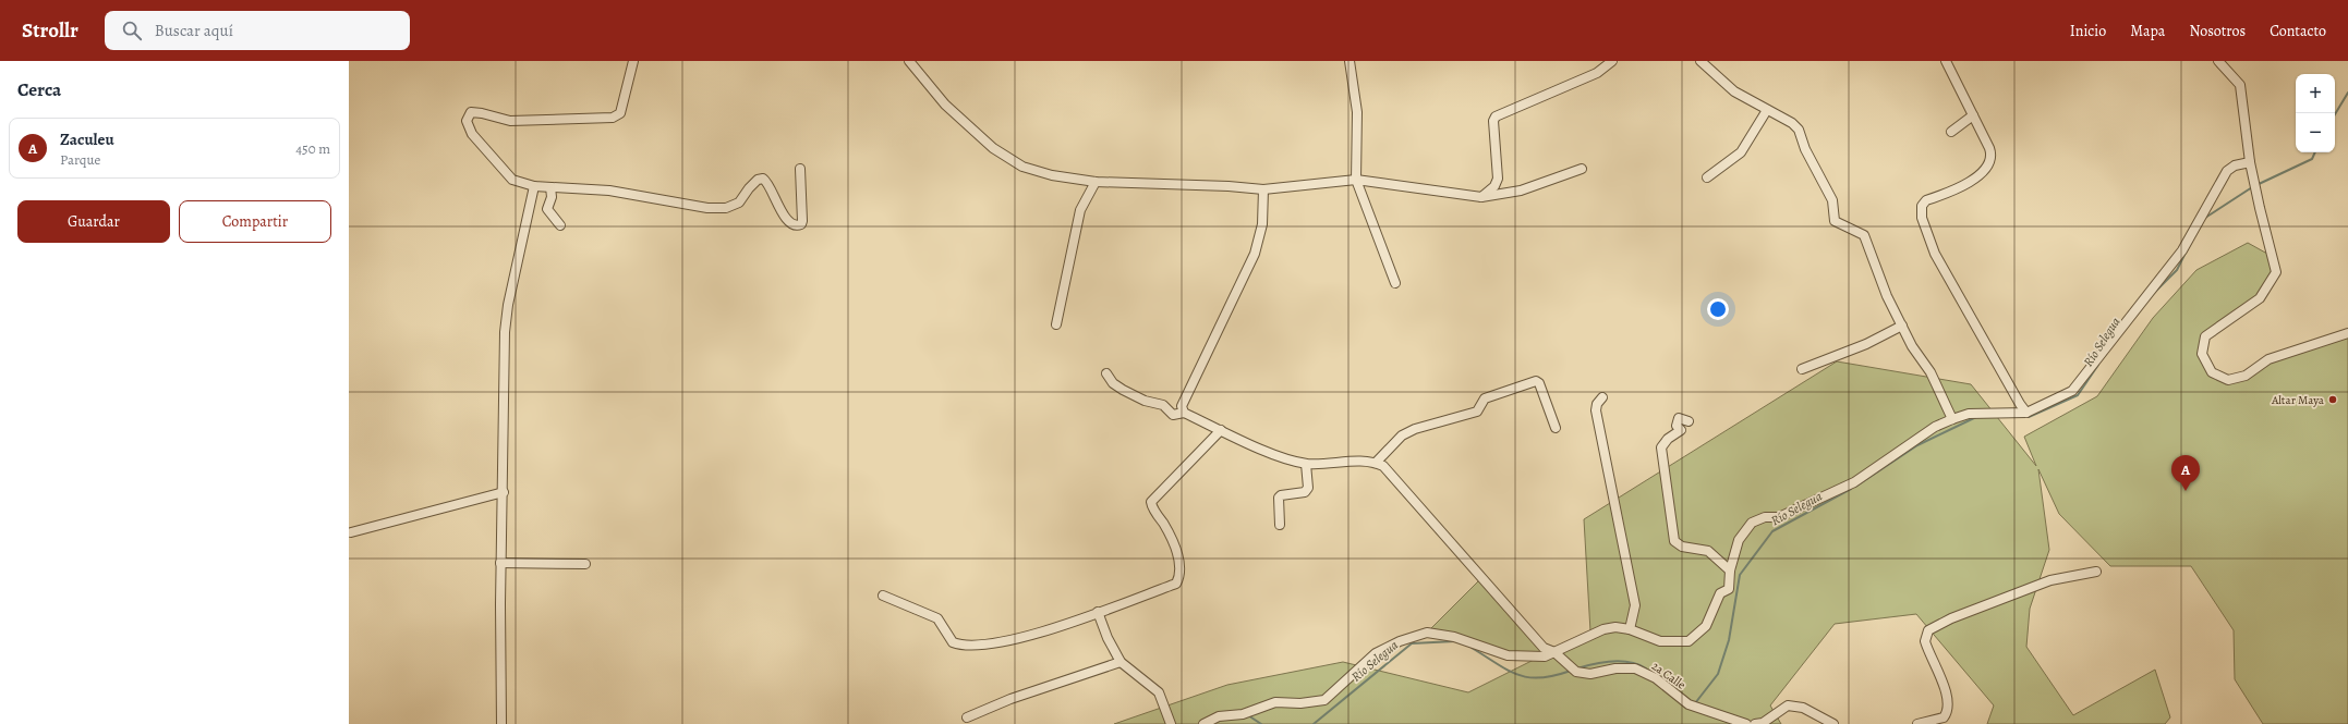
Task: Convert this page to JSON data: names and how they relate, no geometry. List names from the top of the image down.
{
  "streets": {
    "street": ["2a Calle"]
  },
  "water": ["Río Selegua"],
  "places": ["Altar Maya"],
  "page": {
    "header": "Strollr",
    "search": "Buscar aquí",
    "nav": [
      "Inicio",
      "Mapa",
      "Nosotros",
      "Contacto"
    ],
    "heading": "Cerca",
    "map_buttons": ["+", "−"],
    "list": [
      {
        "mark": "A",
        "name": "Zaculeu",
        "note": "Parque",
        "value": "450 m"
      }
    ],
    "buttons": ["Guardar", "Compartir"],
    "pins": "A"
  }
}
